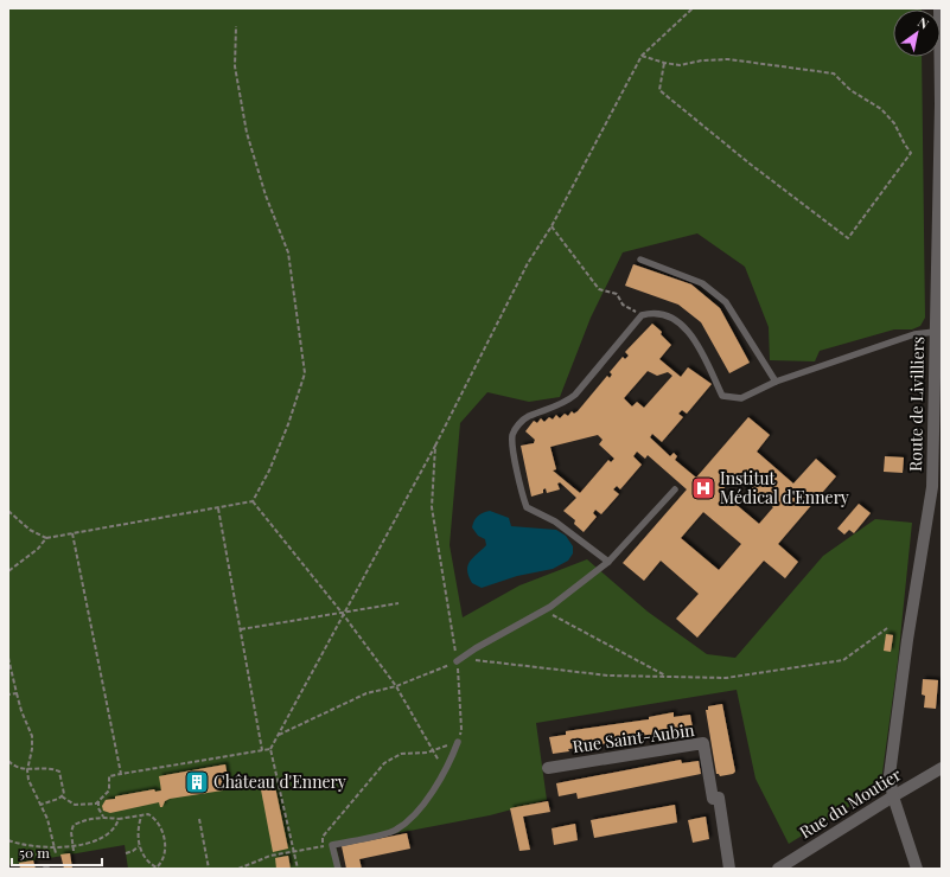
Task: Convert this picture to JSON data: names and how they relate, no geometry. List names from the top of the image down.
{
  "streets": {
    "street": ["Route de Livilliers", "Rue Saint-Aubin", "Rue du Moutier"]
  },
  "crossings": [
    ["Route de Livilliers", "Rue du Moutier"]
  ],
  "places": {
    "hospital": ["Institut Médical d'Ennery"],
    "building": ["Château d'Ennery"]
  },
  "scale_bar": "50 m",
  "north": "top right"
}
